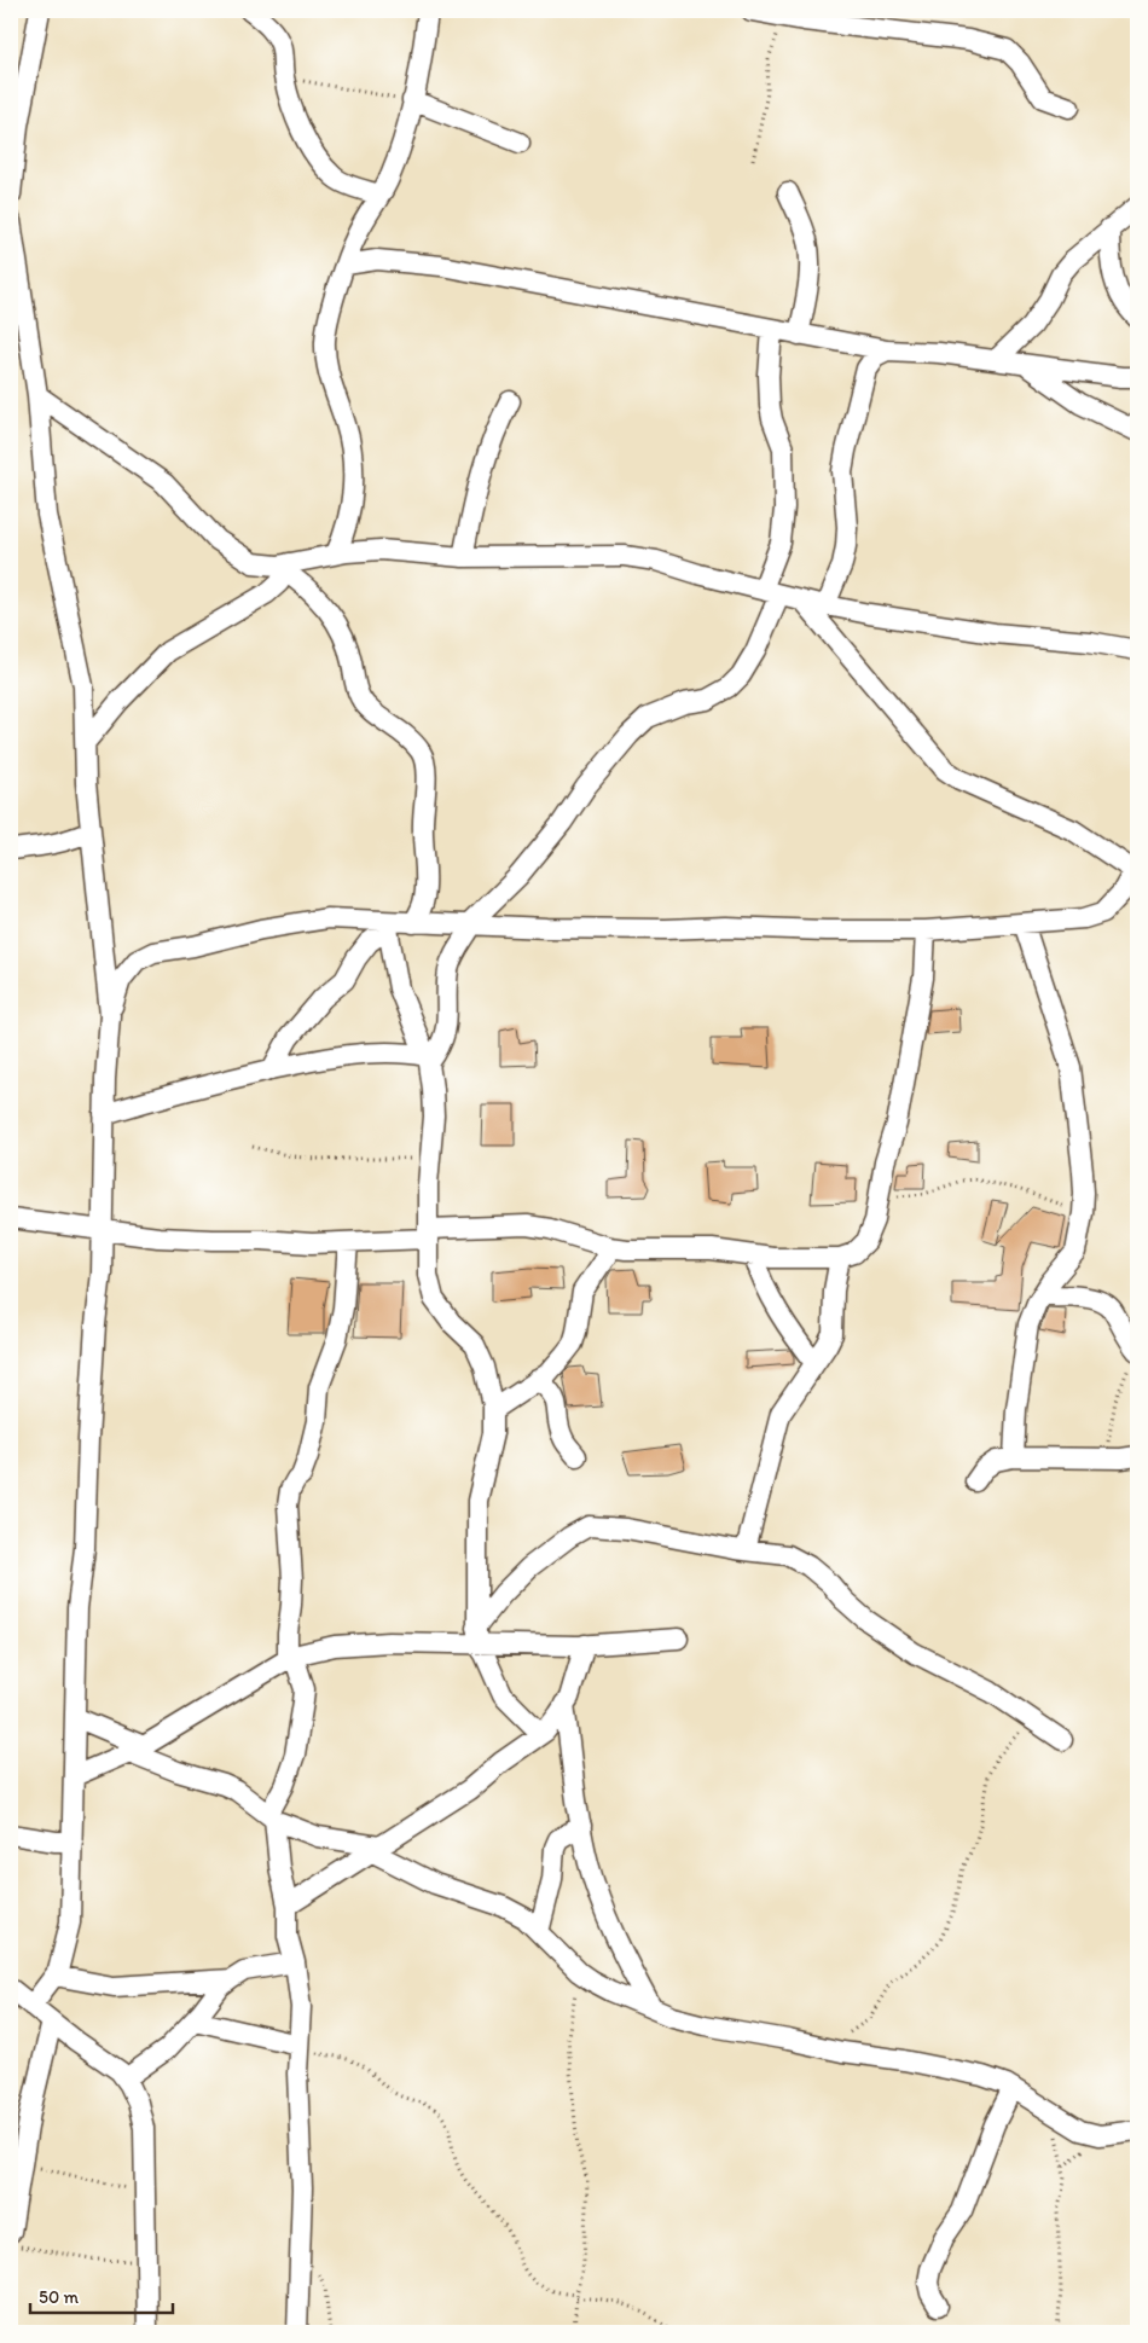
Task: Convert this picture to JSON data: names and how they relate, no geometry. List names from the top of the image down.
{
  "scale_bar": "50 m"
}
